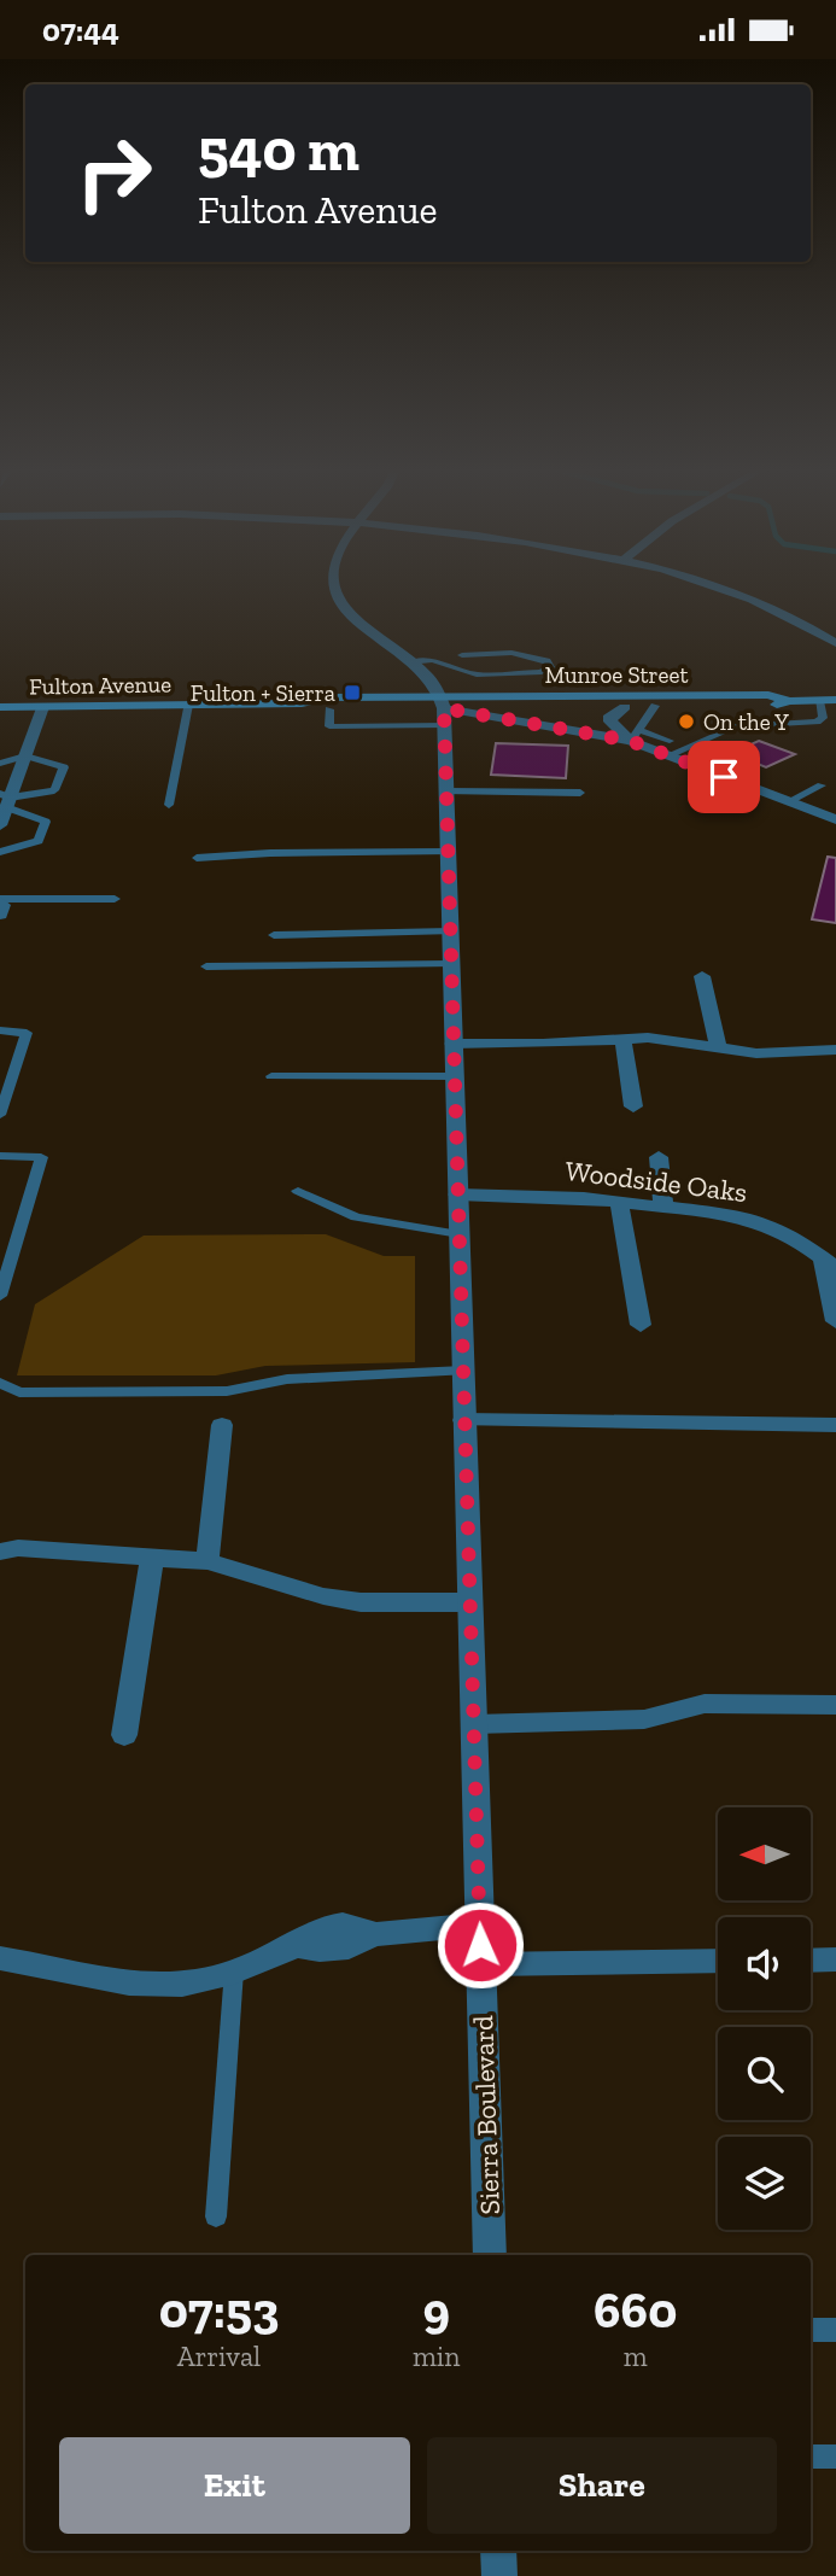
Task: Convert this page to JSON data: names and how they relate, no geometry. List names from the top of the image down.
{
  "streets": {
    "main road": ["Munroe Street", "Fulton Avenue"],
    "street": ["Woodside Oaks", "Sierra Boulevard"]
  },
  "crossings": [
    ["Munroe Street", "Fulton Avenue"],
    ["Munroe Street", "Sierra Boulevard"],
    ["Fulton Avenue", "Sierra Boulevard"],
    ["Woodside Oaks", "Sierra Boulevard"]
  ],
  "places": {
    "transit": ["Fulton + Sierra"],
    "other": ["On the Y"]
  },
  "north": "left",
  "page": {
    "status": "07:44",
    "turn": ["540 m", "Fulton Avenue"],
    "eta": [
      "07:53",
      "Arrival",
      "9",
      "min",
      "660",
      "m"
    ],
    "buttons": ["Exit", "Share"]
  }
}
